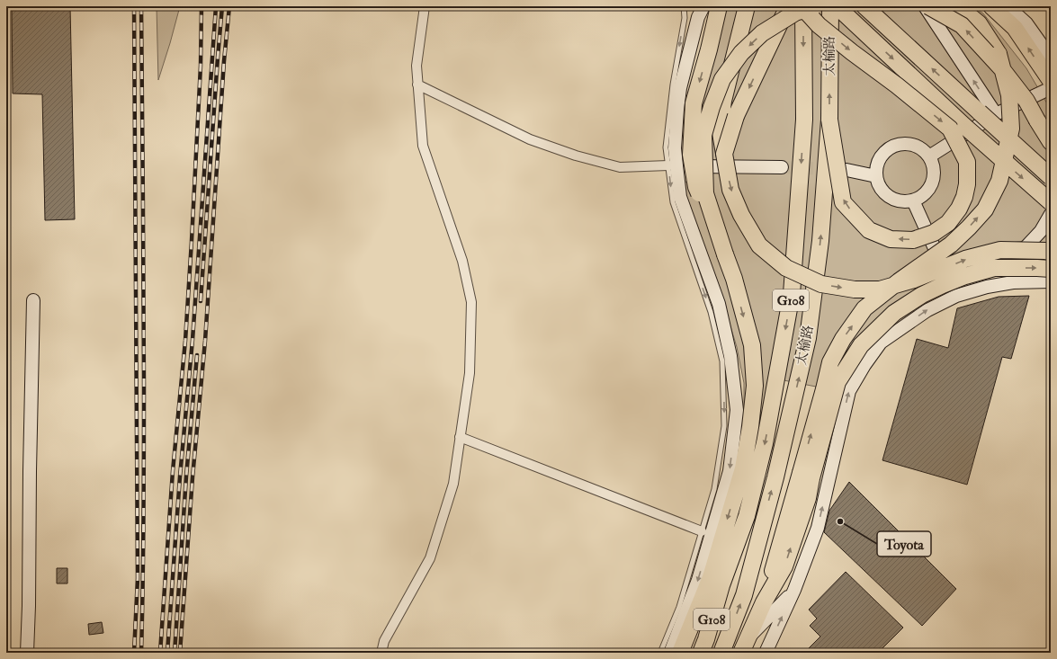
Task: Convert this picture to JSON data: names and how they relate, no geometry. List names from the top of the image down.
{
  "streets": {
    "highway": ["太榆路", "G108"]
  },
  "places": ["Toyota"]
}
